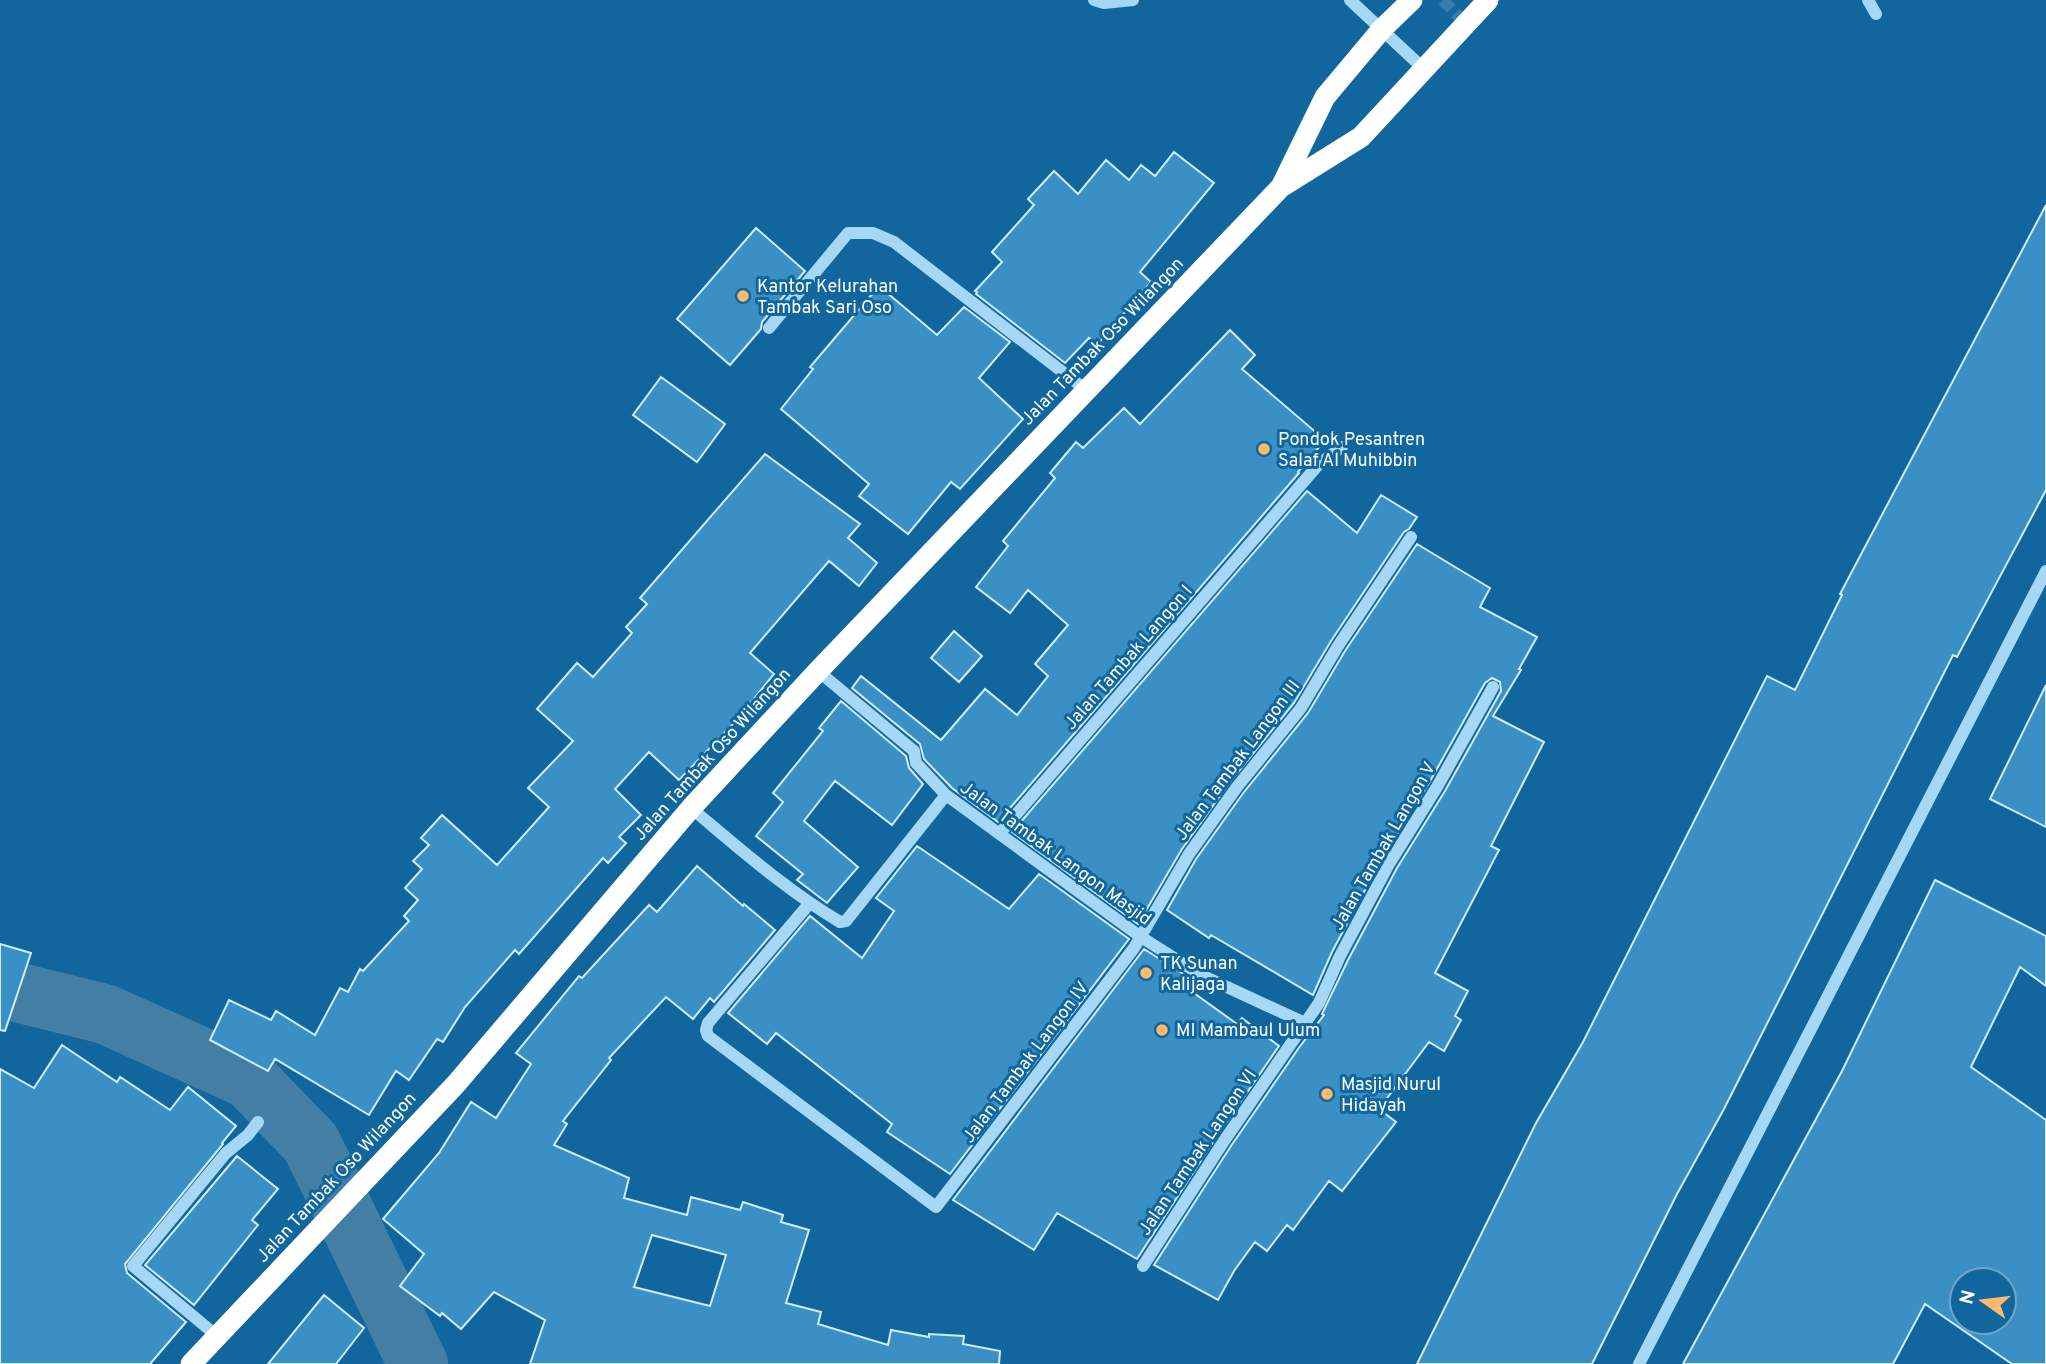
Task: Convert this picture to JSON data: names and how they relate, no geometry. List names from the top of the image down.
{
  "streets": {
    "highway": ["Jalan Tambak Oso Wilangon"],
    "street": [
      "Jalan Tambak Langon I",
      "Jalan Tambak Langon III",
      "Jalan Tambak Langon V",
      "Jalan Tambak Langon Masjid",
      "Jalan Tambak Langon IV",
      "Jalan Tambak Langon VI"
    ]
  },
  "crossings": [
    ["Jalan Tambak Oso Wilangon", "Jalan Tambak Langon Masjid"],
    ["Jalan Tambak Langon I", "Jalan Tambak Langon Masjid"],
    ["Jalan Tambak Langon III", "Jalan Tambak Langon Masjid"],
    ["Jalan Tambak Langon III", "Jalan Tambak Langon IV"],
    ["Jalan Tambak Langon V", "Jalan Tambak Langon Masjid"],
    ["Jalan Tambak Langon V", "Jalan Tambak Langon VI"],
    ["Jalan Tambak Langon Masjid", "Jalan Tambak Langon IV"],
    ["Jalan Tambak Langon Masjid", "Jalan Tambak Langon VI"]
  ],
  "places": [
    "Kantor Kelurahan Tambak Sari Oso",
    "Pondok Pesantren Salaf Al Muhibbin",
    "TK Sunan Kalijaga",
    "MI Mambaul Ulum",
    "Masjid Nurul Hidayah"
  ],
  "north": "left"
}
